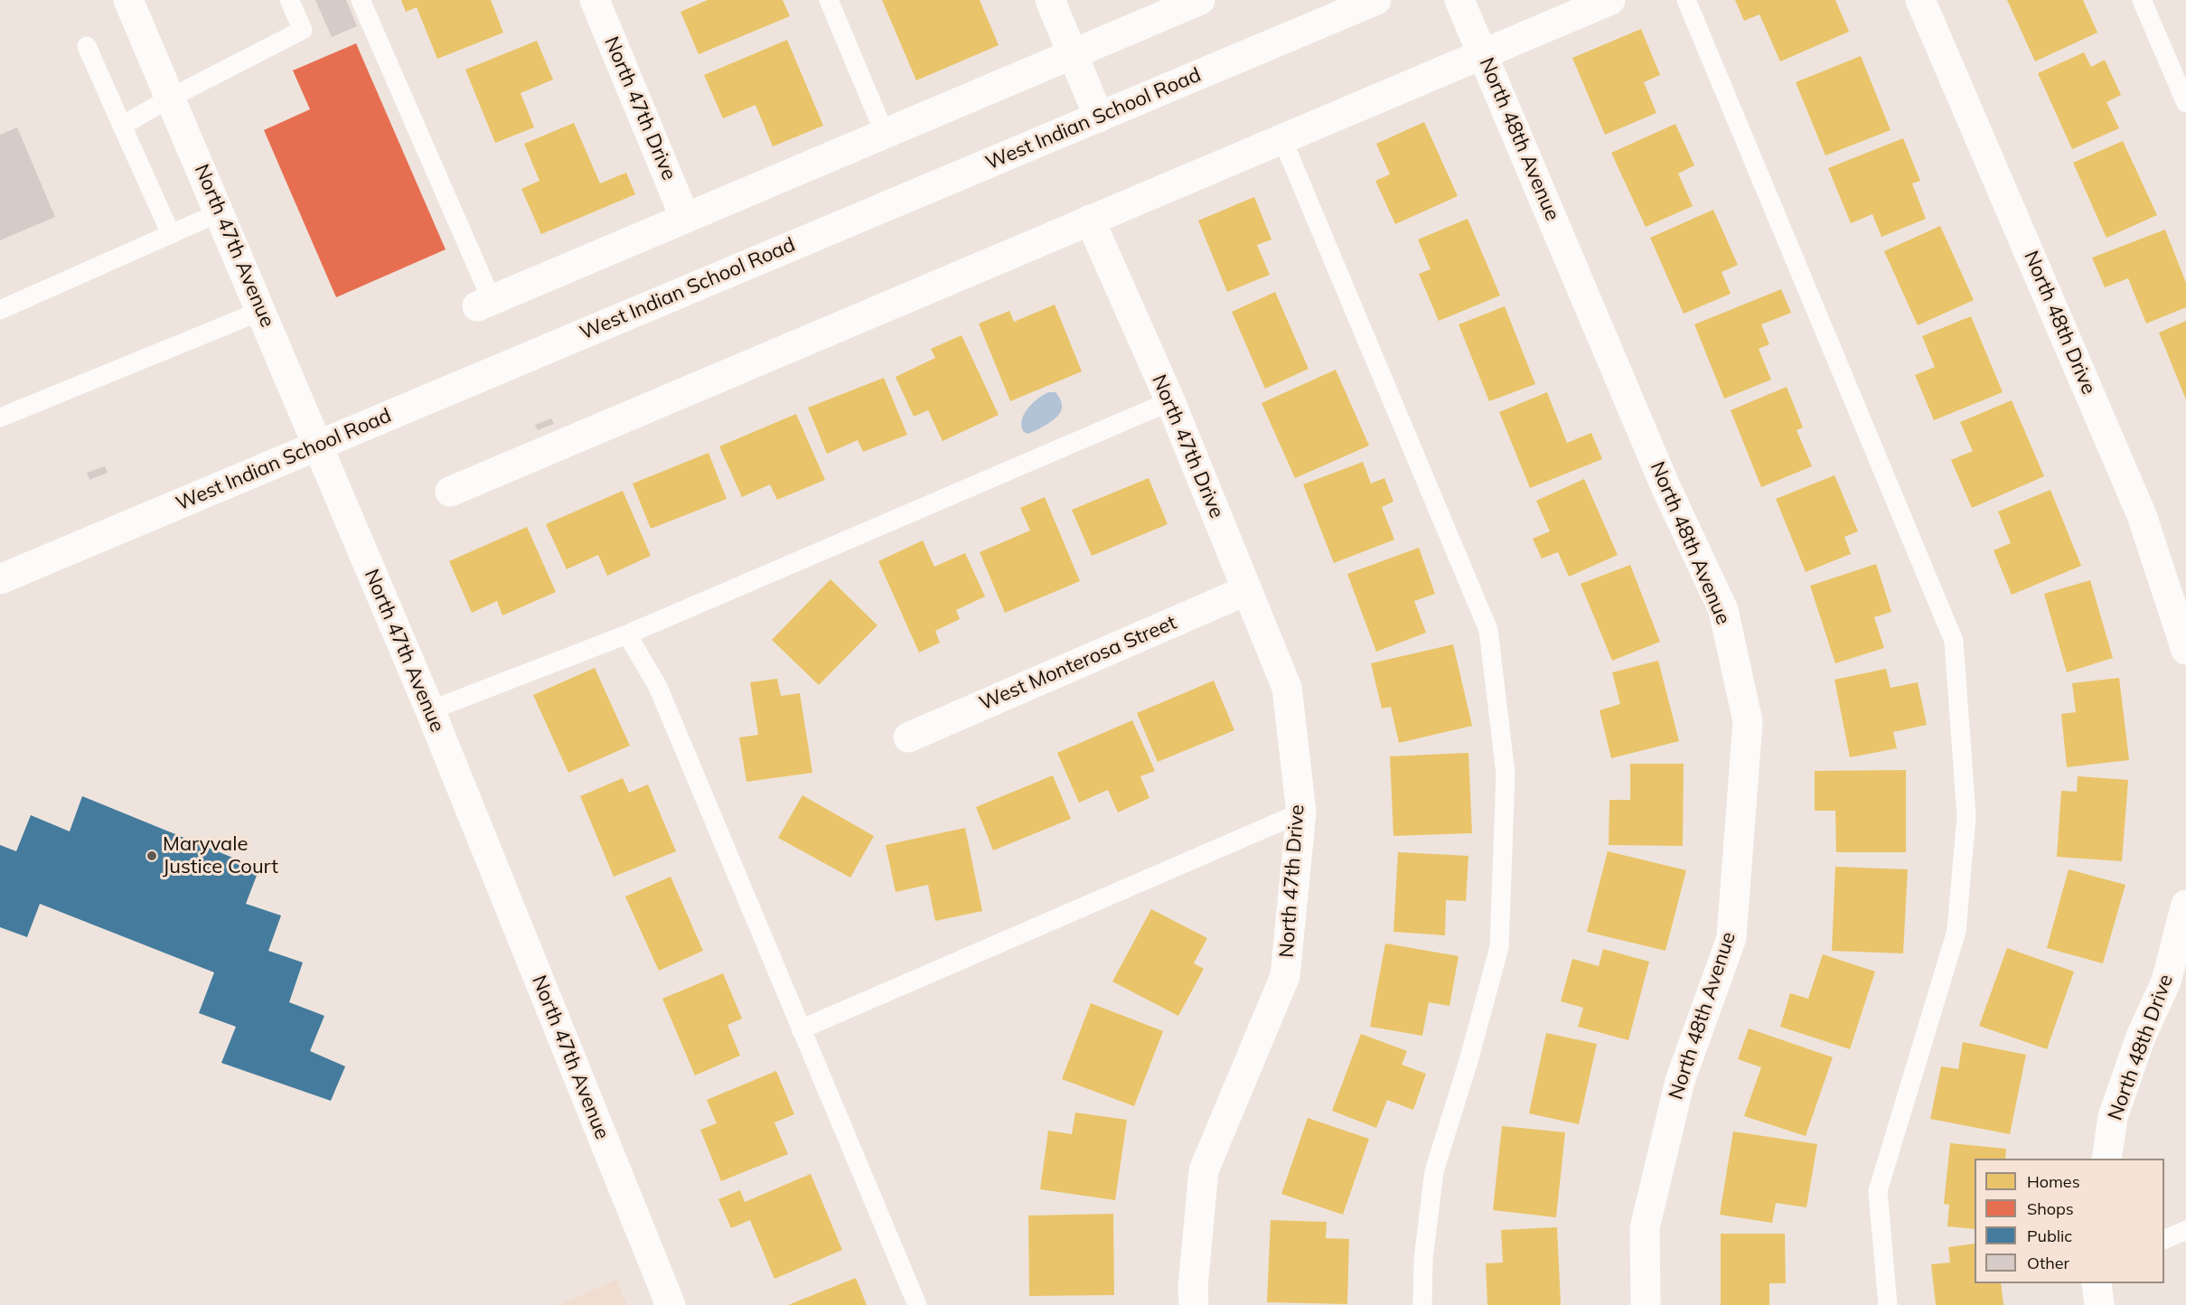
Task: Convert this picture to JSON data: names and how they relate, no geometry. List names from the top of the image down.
{
  "streets": {
    "street": [
      "North 47th Drive",
      "West Indian School Road",
      "North 48th Avenue",
      "North 47th Avenue",
      "North 48th Drive",
      "West Monterosa Street"
    ]
  },
  "crossings": [
    ["North 47th Drive", "West Monterosa Street"],
    ["West Indian School Road", "North 47th Avenue"]
  ],
  "places": ["Maryvale Justice Court"],
  "legend": [
    "Homes",
    "Shops",
    "Public",
    "Other"
  ]
}
